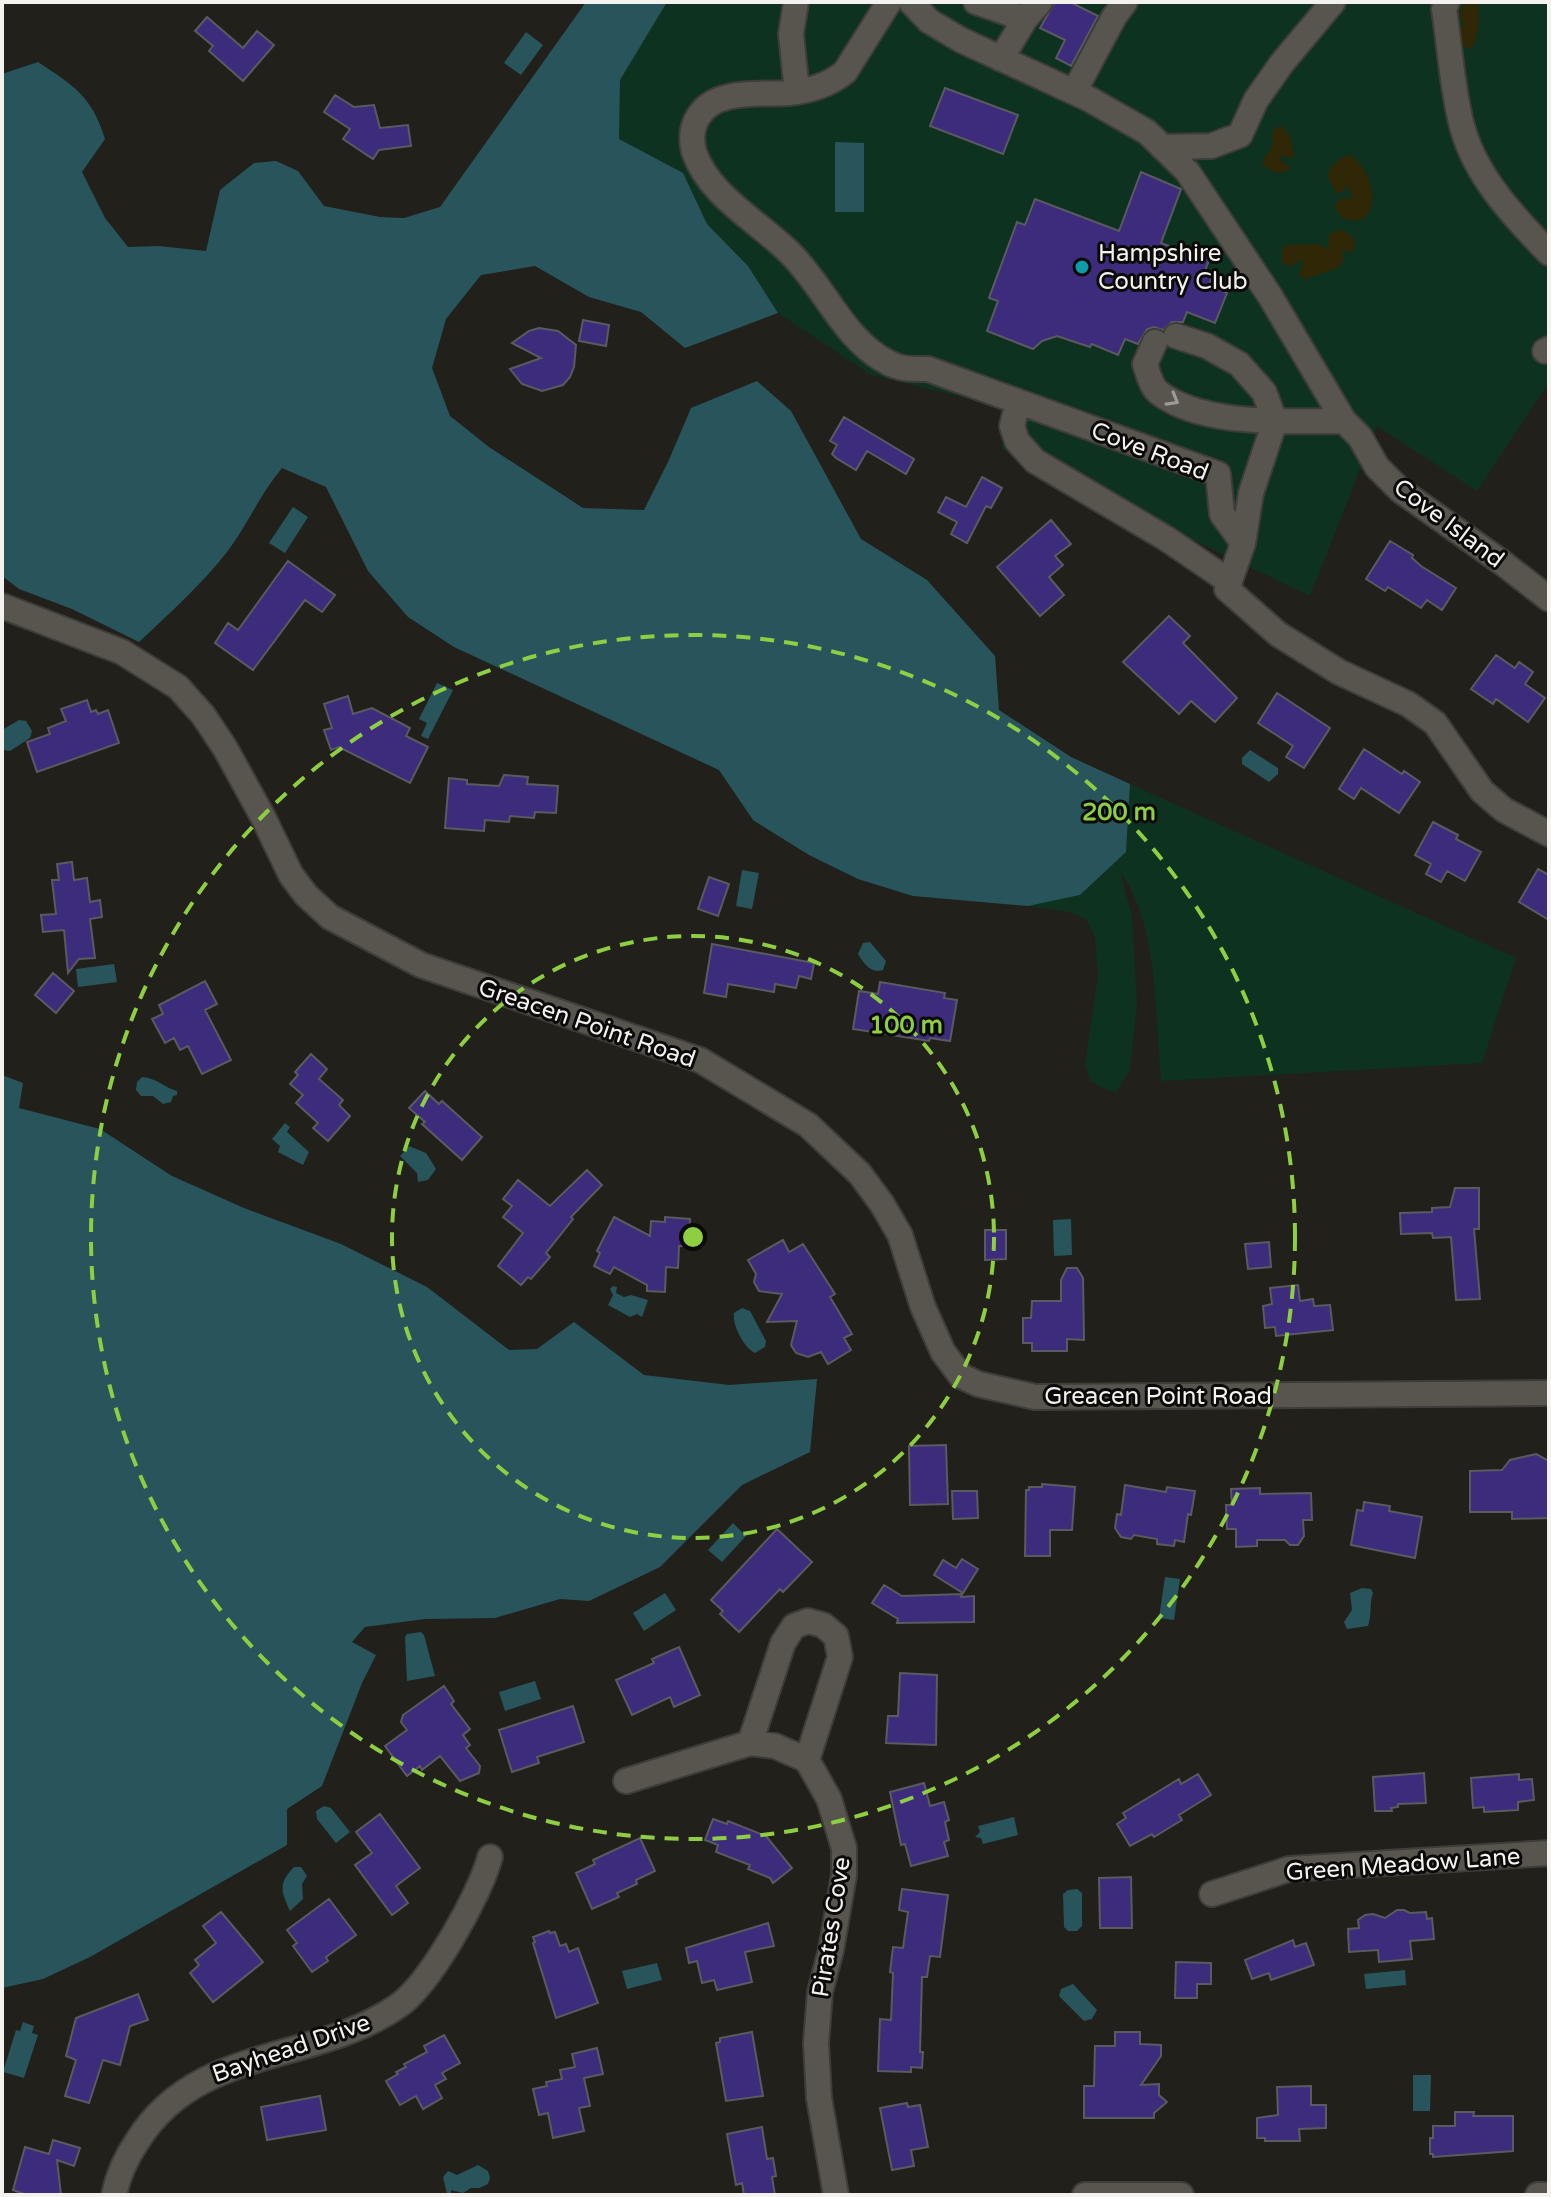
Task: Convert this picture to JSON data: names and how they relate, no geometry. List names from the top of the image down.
{
  "streets": {
    "street": [
      "Cove Road",
      "Cove Island",
      "Greacen Point Road",
      "Green Meadow Lane",
      "Pirates Cove",
      "Bayhead Drive"
    ]
  },
  "places": ["Hampshire Country Club"],
  "rings": ["200 m", "100 m"]
}
